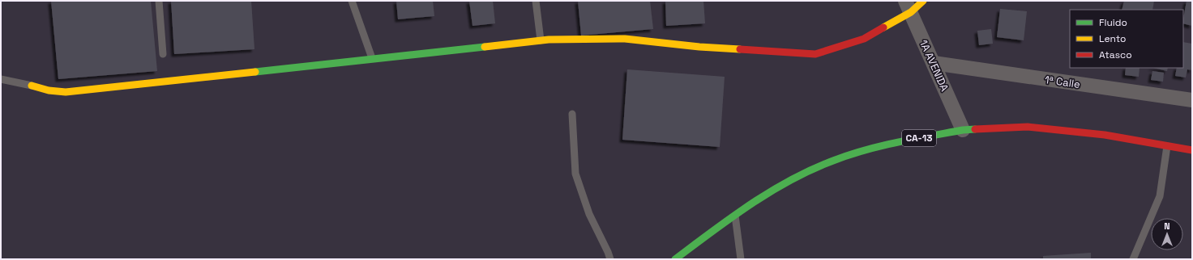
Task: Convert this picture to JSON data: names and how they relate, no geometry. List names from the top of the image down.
{
  "streets": {
    "street": ["1A AVENIDA", "1ª Calle", "CA-13"]
  },
  "crossings": [
    ["1A AVENIDA", "1ª Calle"],
    ["1A AVENIDA", "CA-13"]
  ],
  "legend": ["Fluido", "Lento", "Atasco"],
  "north": "top"
}
